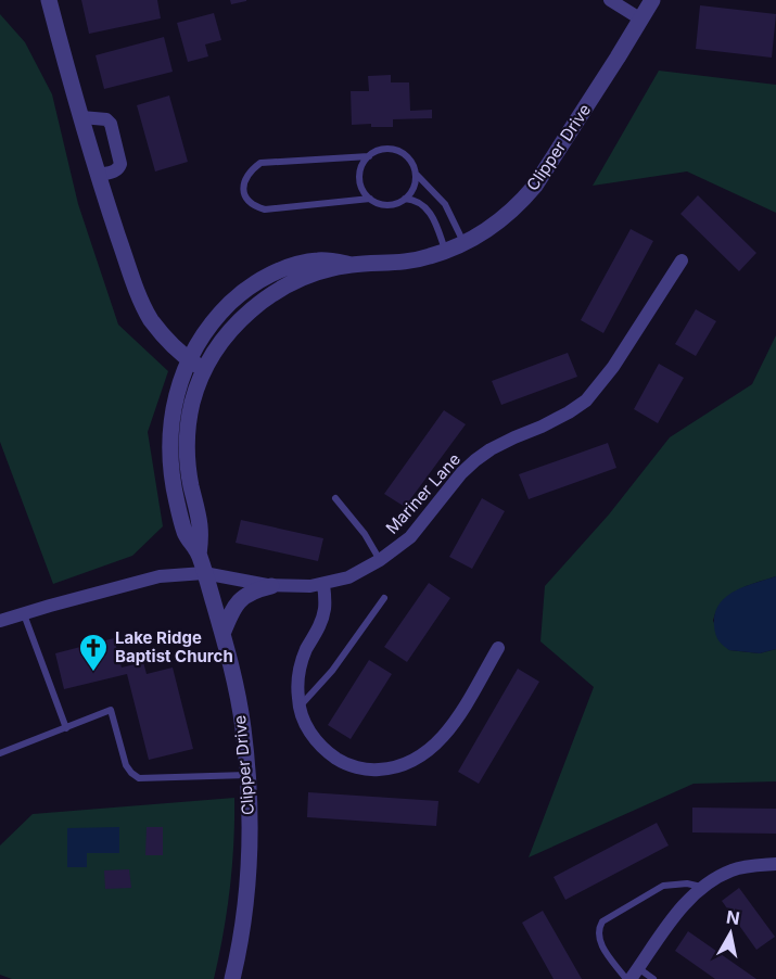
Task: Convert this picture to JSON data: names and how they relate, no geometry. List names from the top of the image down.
{
  "streets": {
    "street": ["Clipper Drive", "Mariner Lane"]
  },
  "crossings": [
    ["Clipper Drive", "Mariner Lane"]
  ],
  "places": {
    "church": ["Lake Ridge Baptist Church"]
  },
  "north": "top"
}
